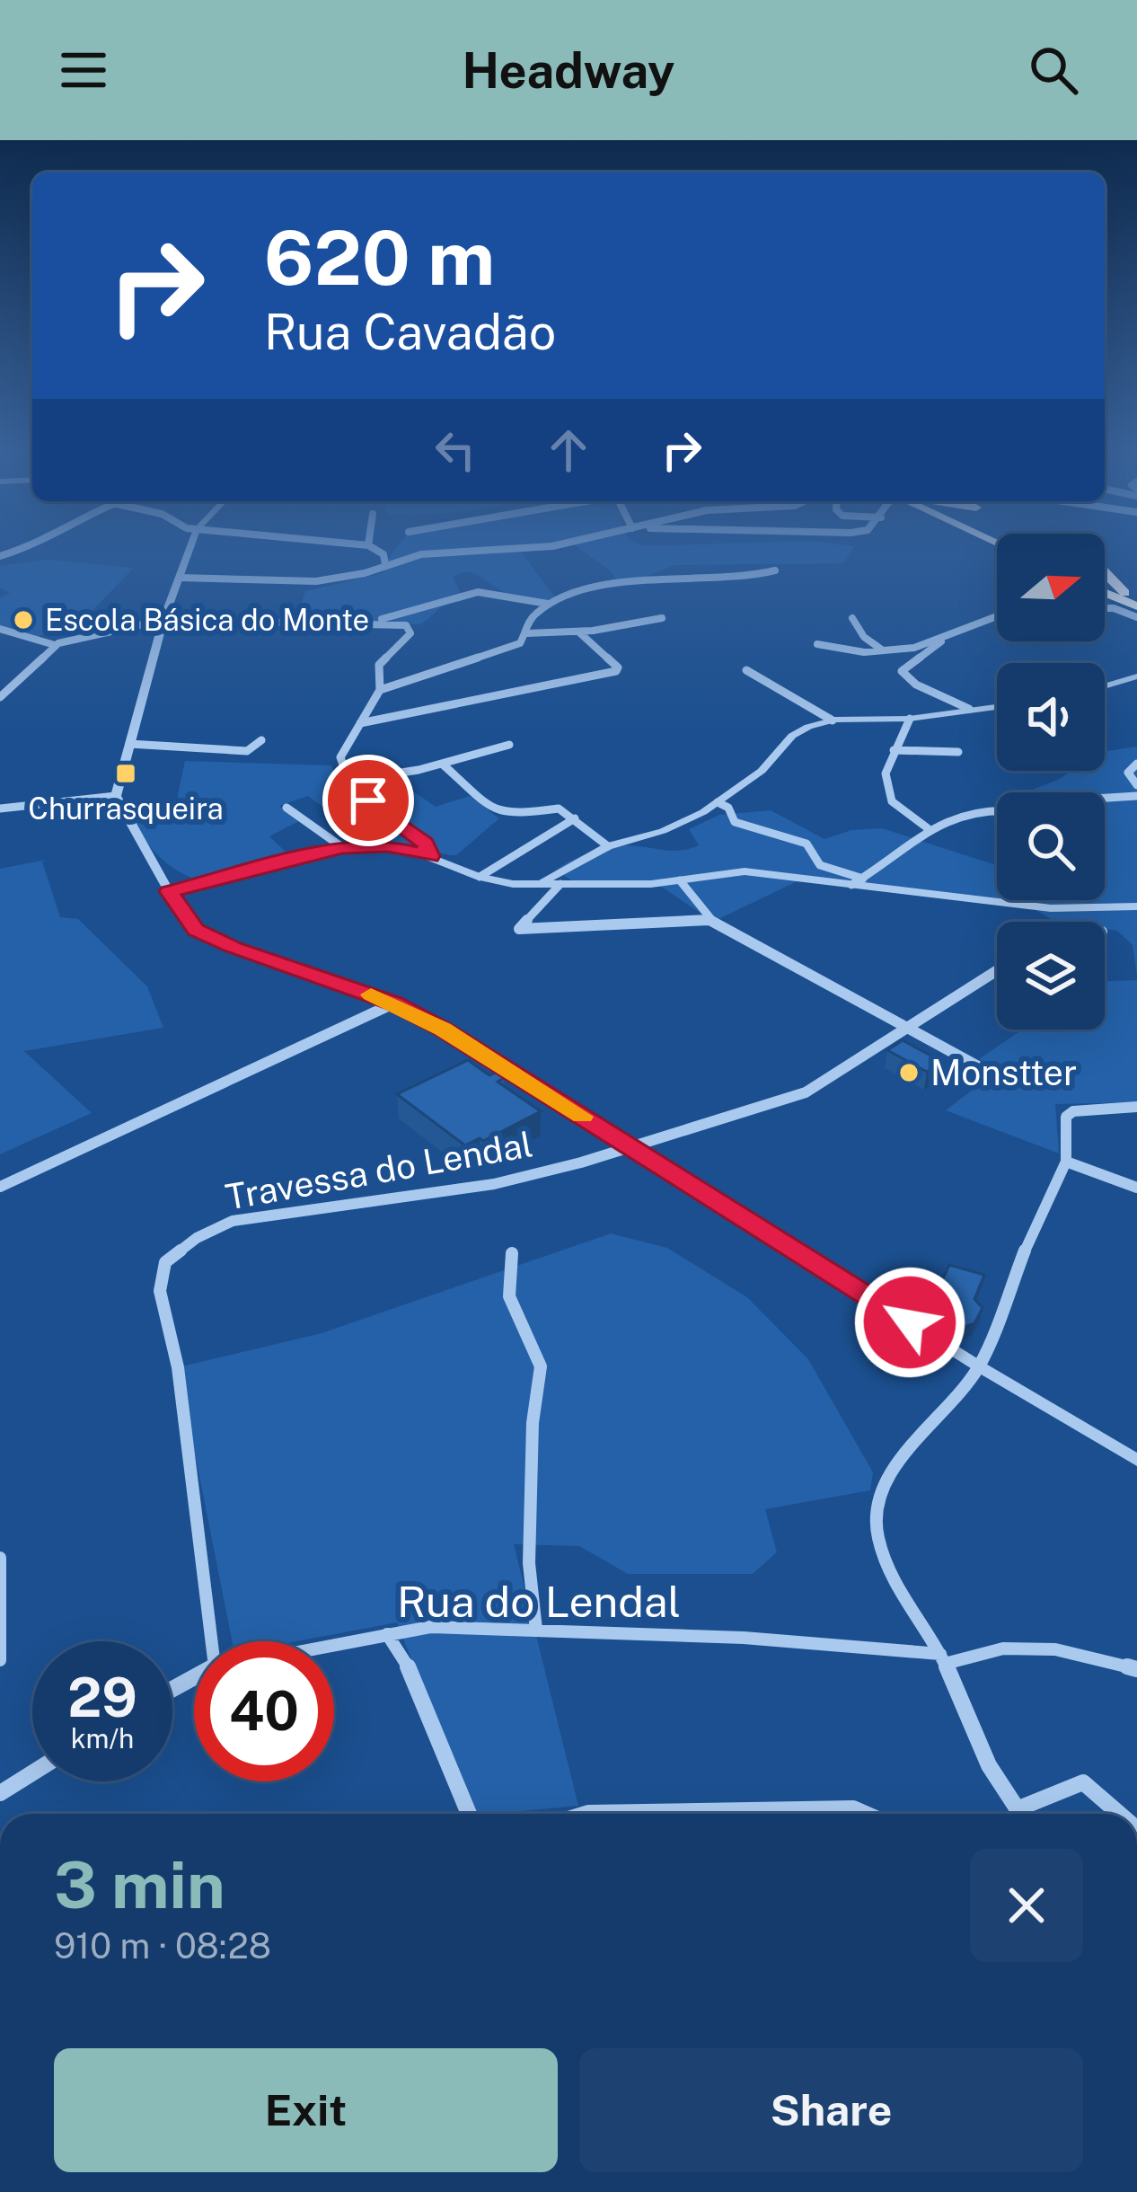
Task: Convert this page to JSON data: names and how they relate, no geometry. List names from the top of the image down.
{
  "streets": {
    "street": ["Travessa do Lendal", "Rua do Lendal"]
  },
  "places": {
    "other": ["Escola Básica do Monte", "Monstter"],
    "transit": ["Churrasqueira"]
  },
  "north": "right",
  "page": {
    "header": "Headway",
    "turn": ["620 m", "Rua Cavadão"],
    "speed": "29 km/h",
    "limit": "40",
    "heading": ["3 min", "910 m · 08:28"],
    "buttons": ["Exit", "Share"]
  }
}
